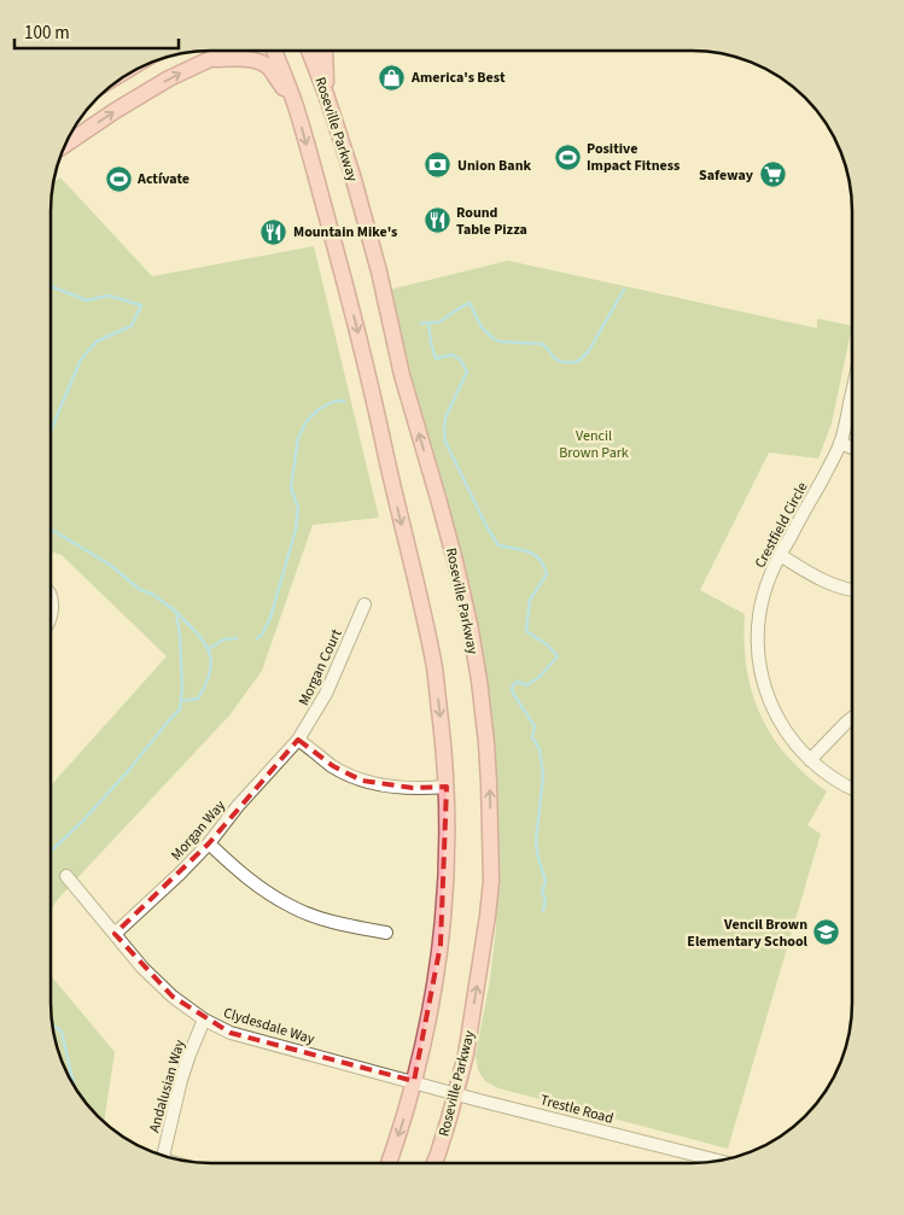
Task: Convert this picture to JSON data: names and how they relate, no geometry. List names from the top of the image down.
{
  "streets": {
    "main road": ["Roseville Parkway"],
    "street": [
      "Crestfield Circle",
      "Morgan Court",
      "Morgan Way",
      "Clydesdale Way",
      "Andalusian Way",
      "Trestle Road"
    ]
  },
  "crossings": [
    ["Roseville Parkway", "Trestle Road"],
    ["Morgan Court", "Morgan Way"],
    ["Morgan Way", "Clydesdale Way"],
    ["Clydesdale Way", "Andalusian Way"],
    ["Clydesdale Way", "Trestle Road"]
  ],
  "parks": ["Vencil Brown Park"],
  "places": {
    "shop": ["America's Best"],
    "sports": ["Positive Impact Fitness", "Actívate"],
    "bank": ["Union Bank"],
    "supermarket": ["Safeway"],
    "restaurant": ["Round Table Pizza", "Mountain Mike's"],
    "school or university": ["Vencil Brown Elementary School"]
  },
  "scale_bar": "100 m"
}
